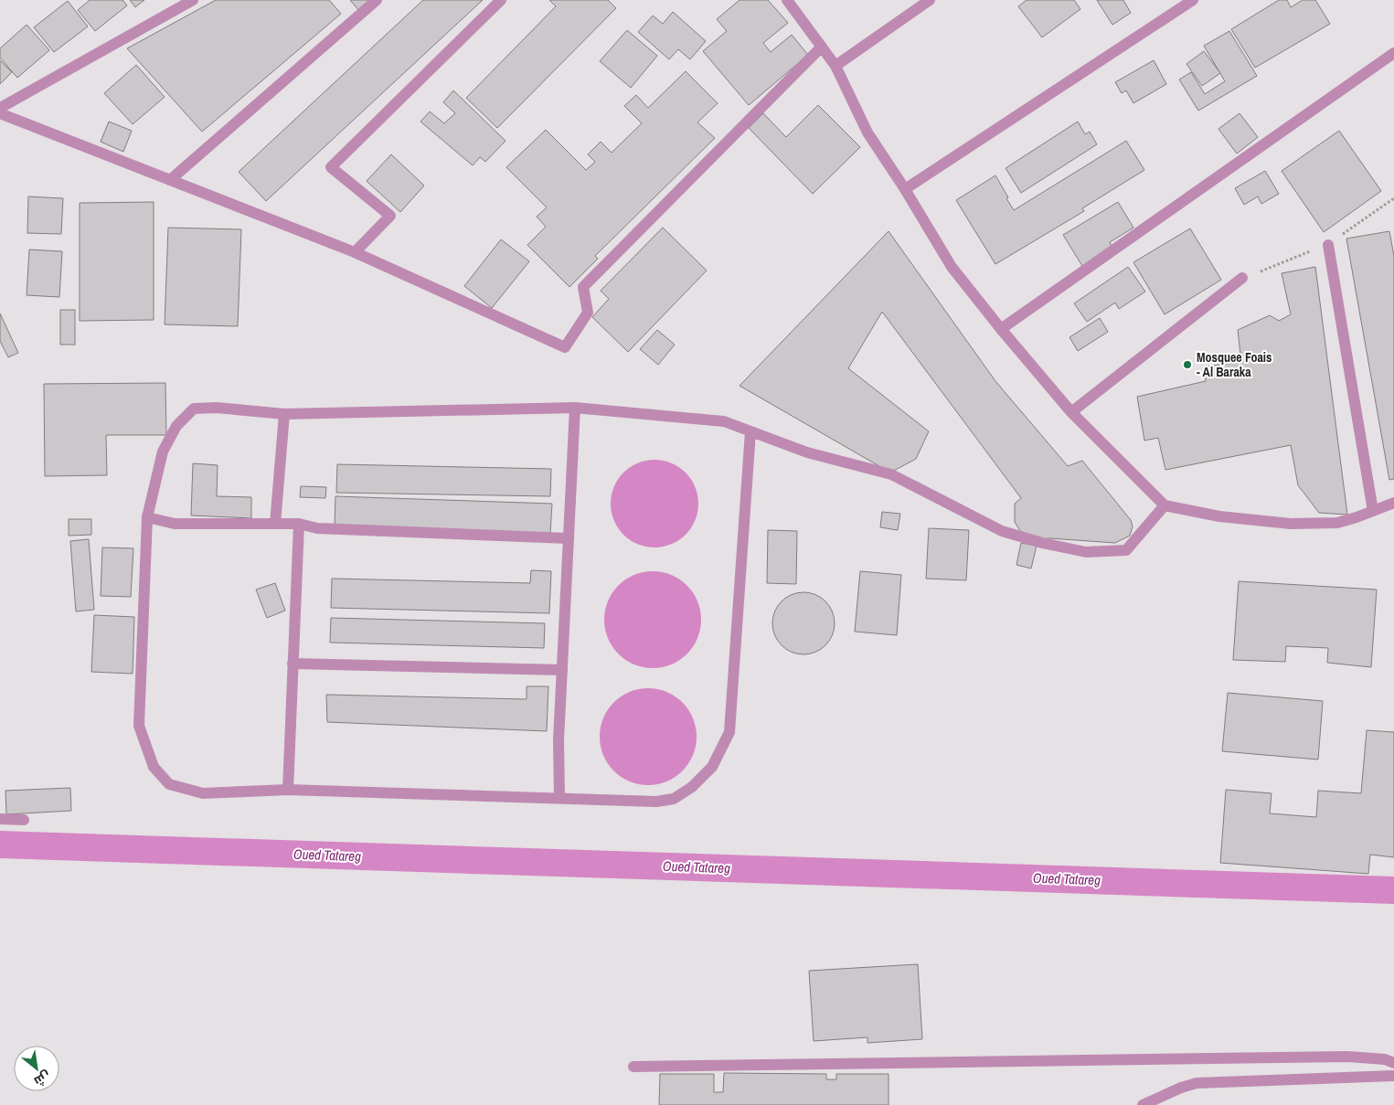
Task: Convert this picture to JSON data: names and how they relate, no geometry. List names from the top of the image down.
{
  "water": ["Oued Tatareg"],
  "places": ["Mosquee Foais - Al Baraka"],
  "north": "bottom right"
}
